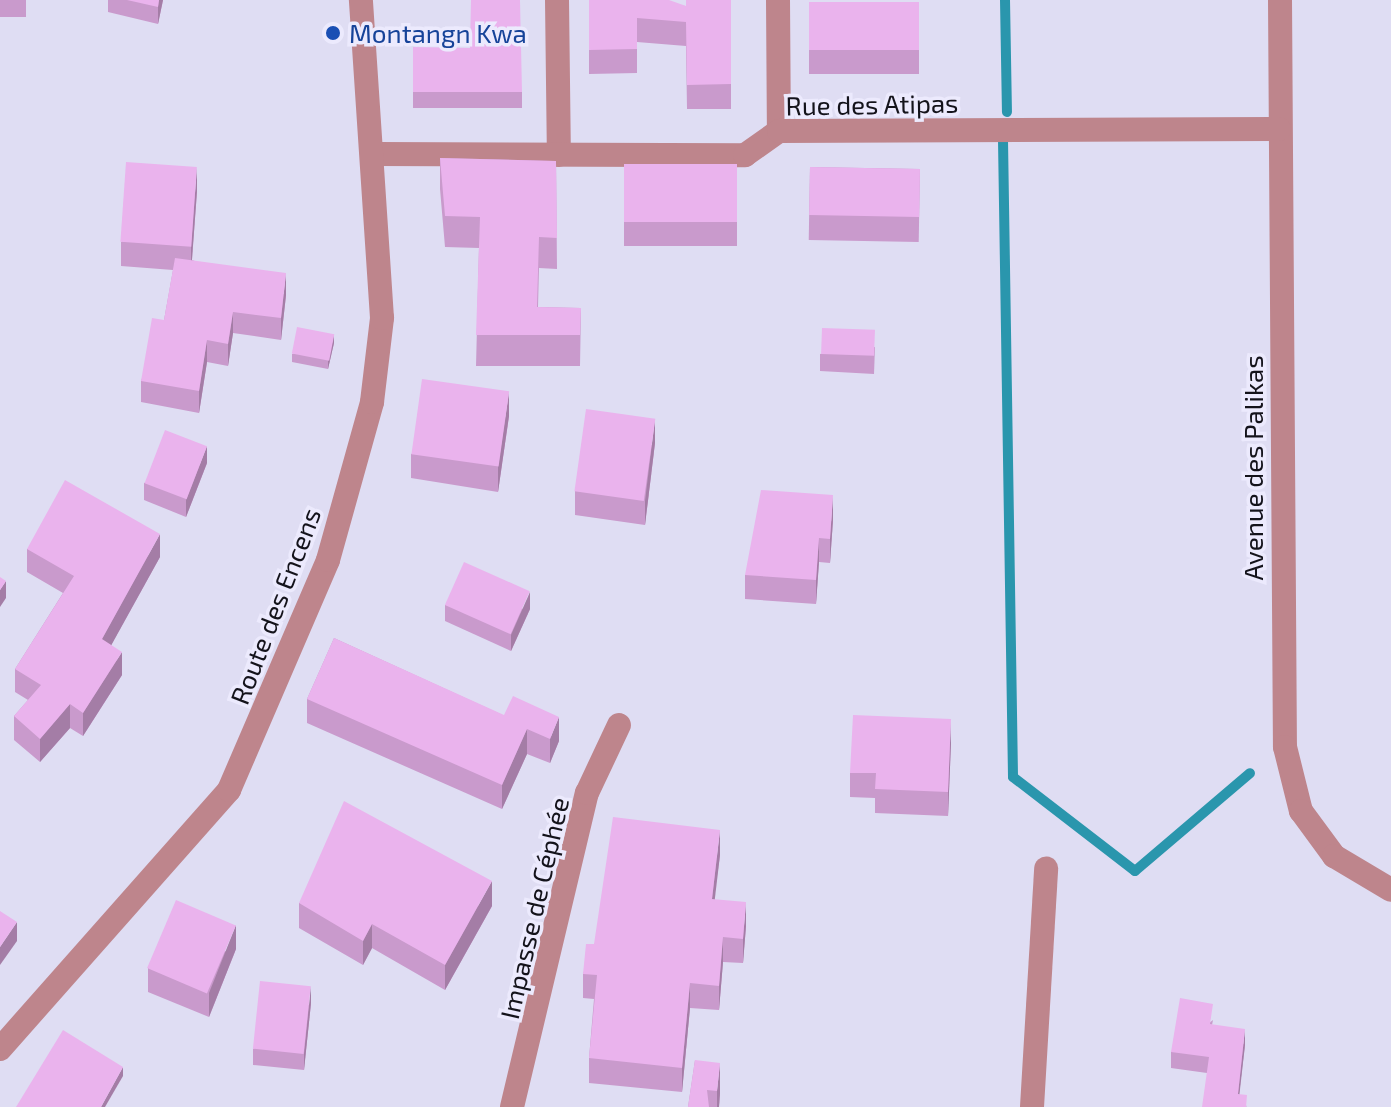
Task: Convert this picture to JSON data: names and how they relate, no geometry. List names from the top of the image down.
{
  "streets": {
    "street": [
      "Rue des Atipas",
      "Avenue des Palikas",
      "Route des Encens",
      "Impasse de Céphée"
    ]
  },
  "crossings": [
    ["Rue des Atipas", "Avenue des Palikas"],
    ["Rue des Atipas", "Route des Encens"]
  ],
  "places": ["Montangn Kwa"]
}
